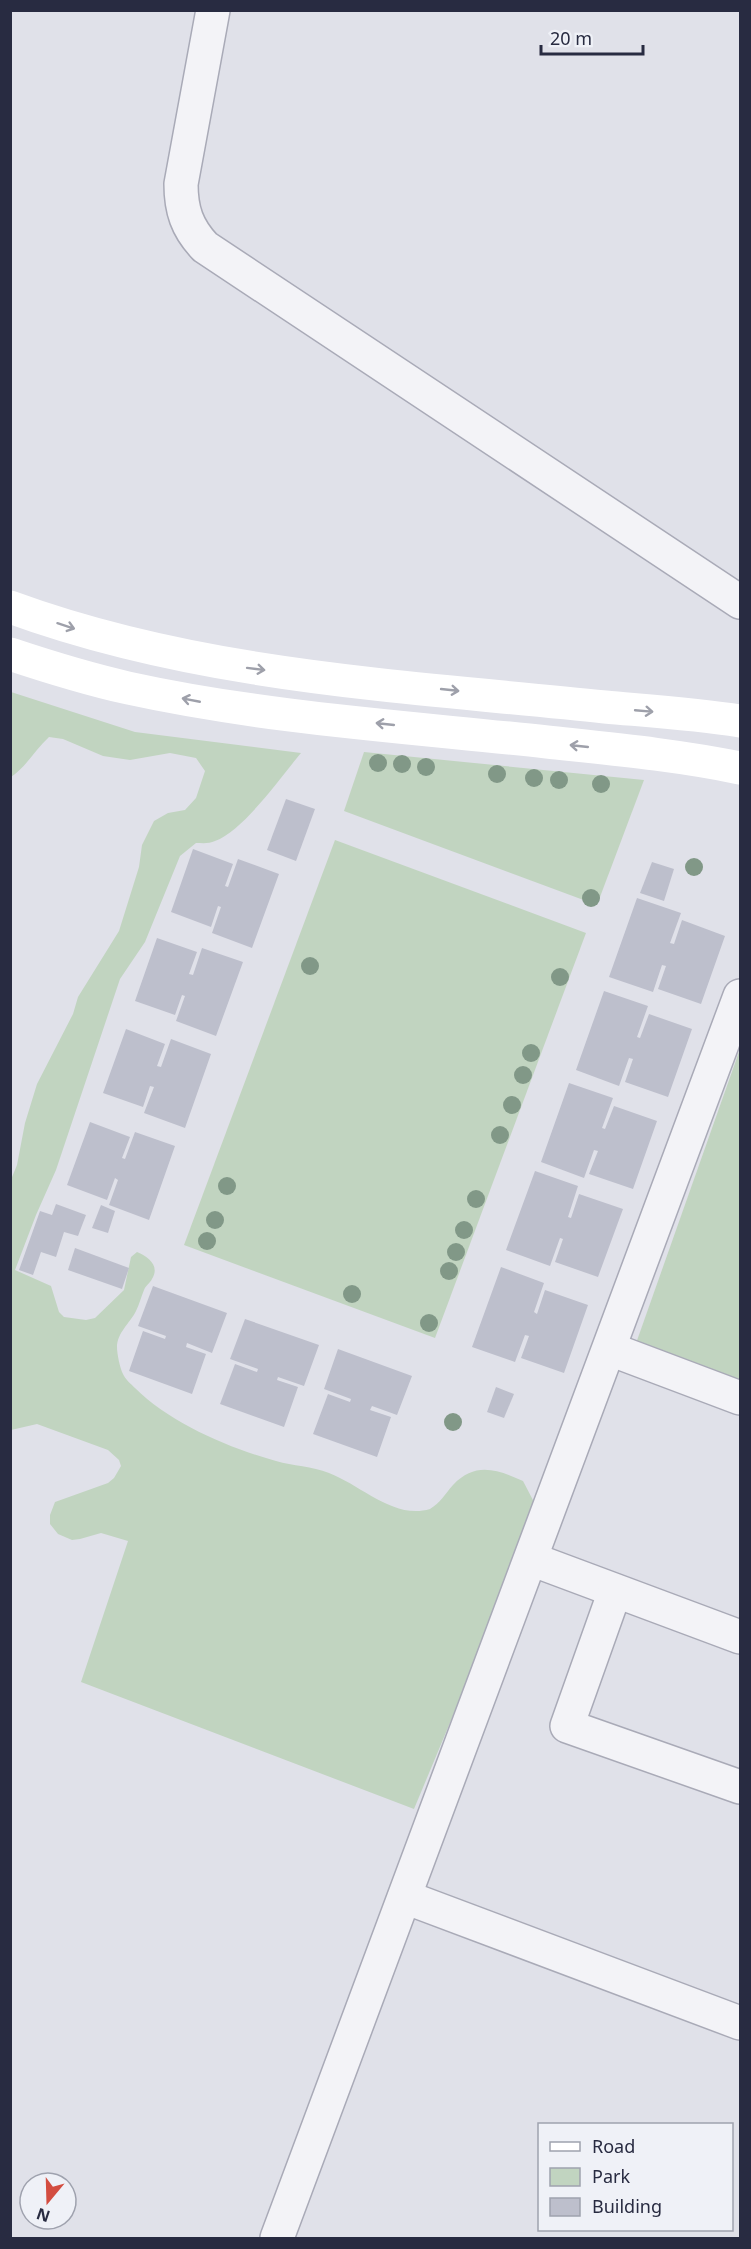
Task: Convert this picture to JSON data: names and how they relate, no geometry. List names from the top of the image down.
{
  "legend": ["Road", "Park", "Building"],
  "scale_bar": "20 m",
  "north": "bottom"
}
